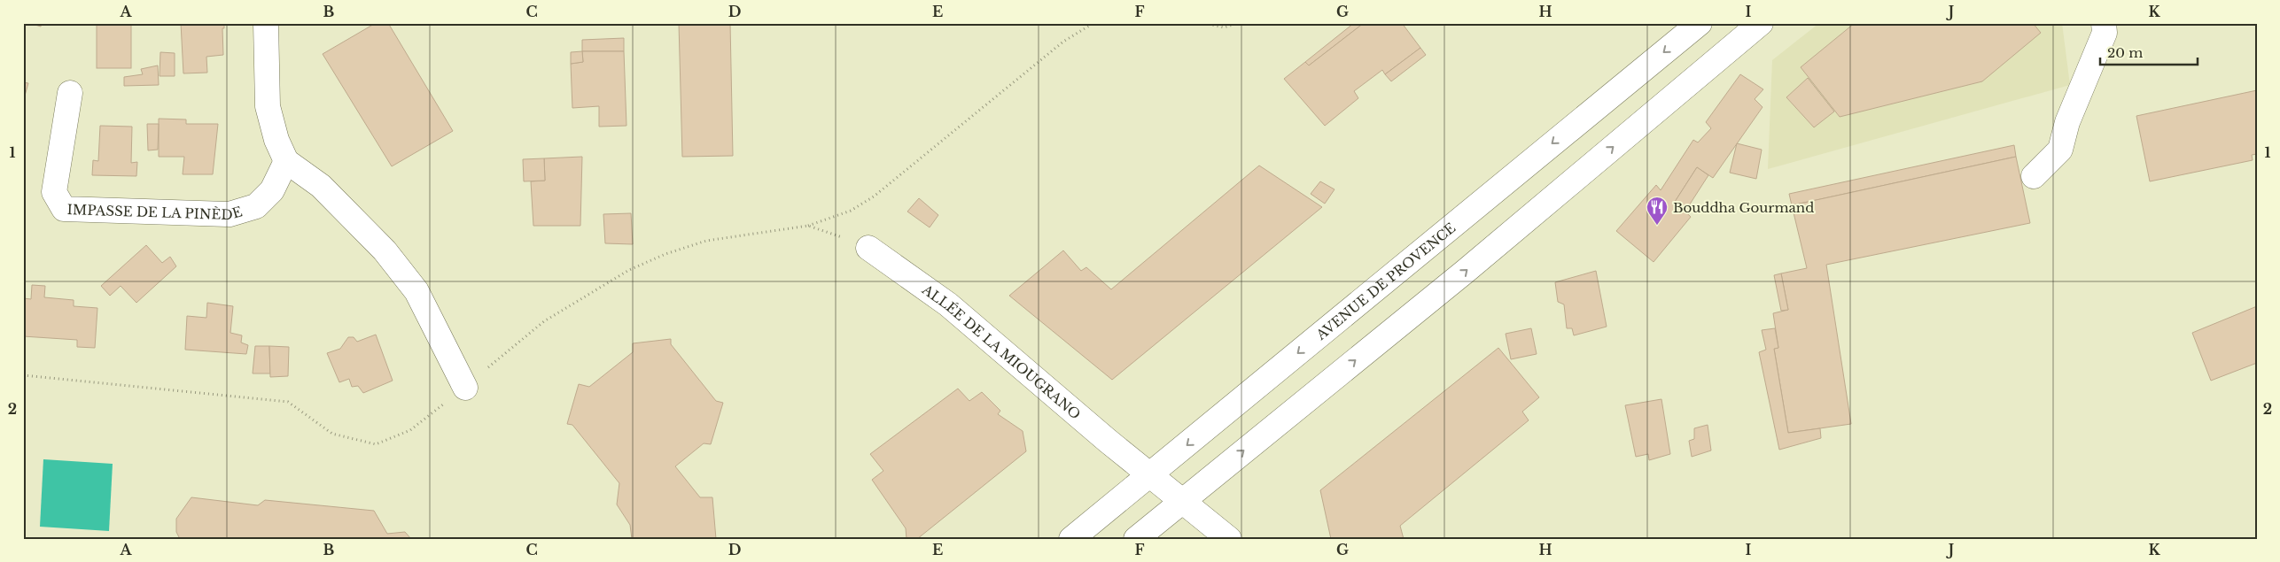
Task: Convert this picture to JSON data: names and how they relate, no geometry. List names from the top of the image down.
{
  "streets": {
    "main road": ["IMPASSE DE LA PINÈDE", "AVENUE DE PROVENCE", "ALLÉE DE LA MIOUGRANO"]
  },
  "crossings": [
    ["AVENUE DE PROVENCE", "ALLÉE DE LA MIOUGRANO"]
  ],
  "places": {
    "restaurant": ["Bouddha Gourmand"]
  },
  "scale_bar": "20 m",
  "grid": {
    "columns": [
      "A",
      "B",
      "C",
      "D",
      "E",
      "F",
      "G",
      "H",
      "I",
      "J",
      "K"
    ],
    "rows": ["1", "2"]
  }
}
